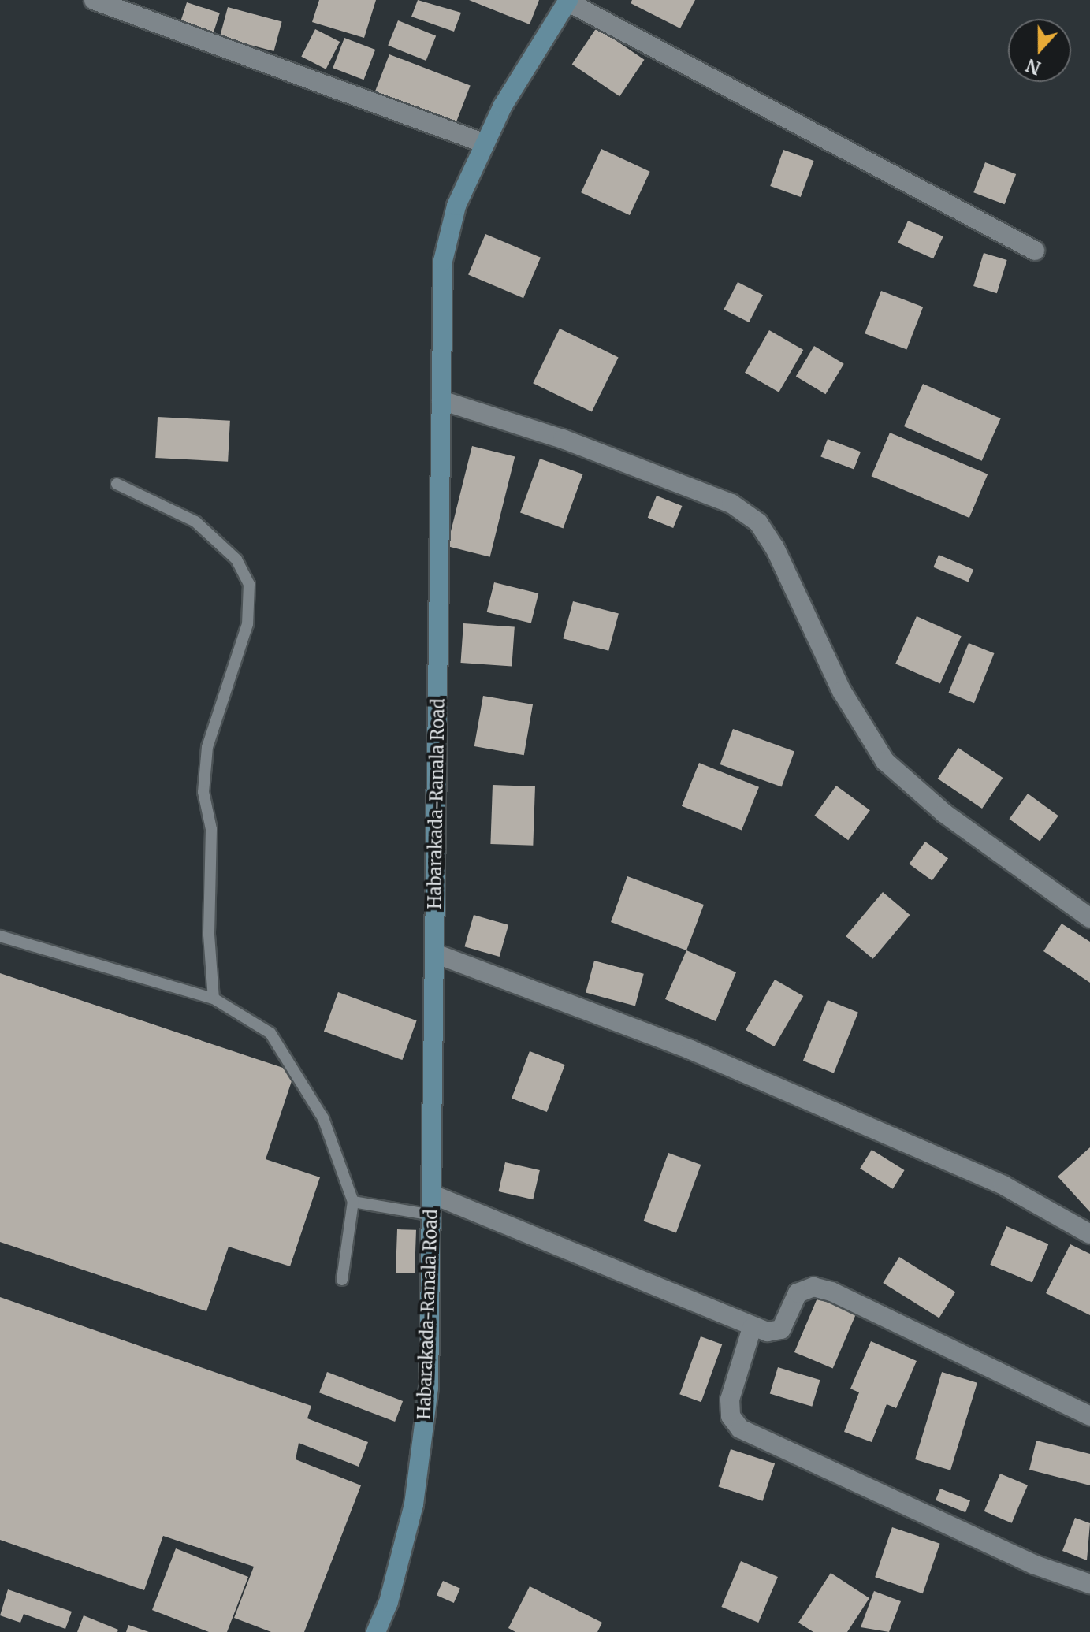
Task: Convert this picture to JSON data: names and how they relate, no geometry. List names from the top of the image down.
{
  "streets": {
    "main road": ["Habarakada-Ranala Road"]
  },
  "north": "bottom"
}
